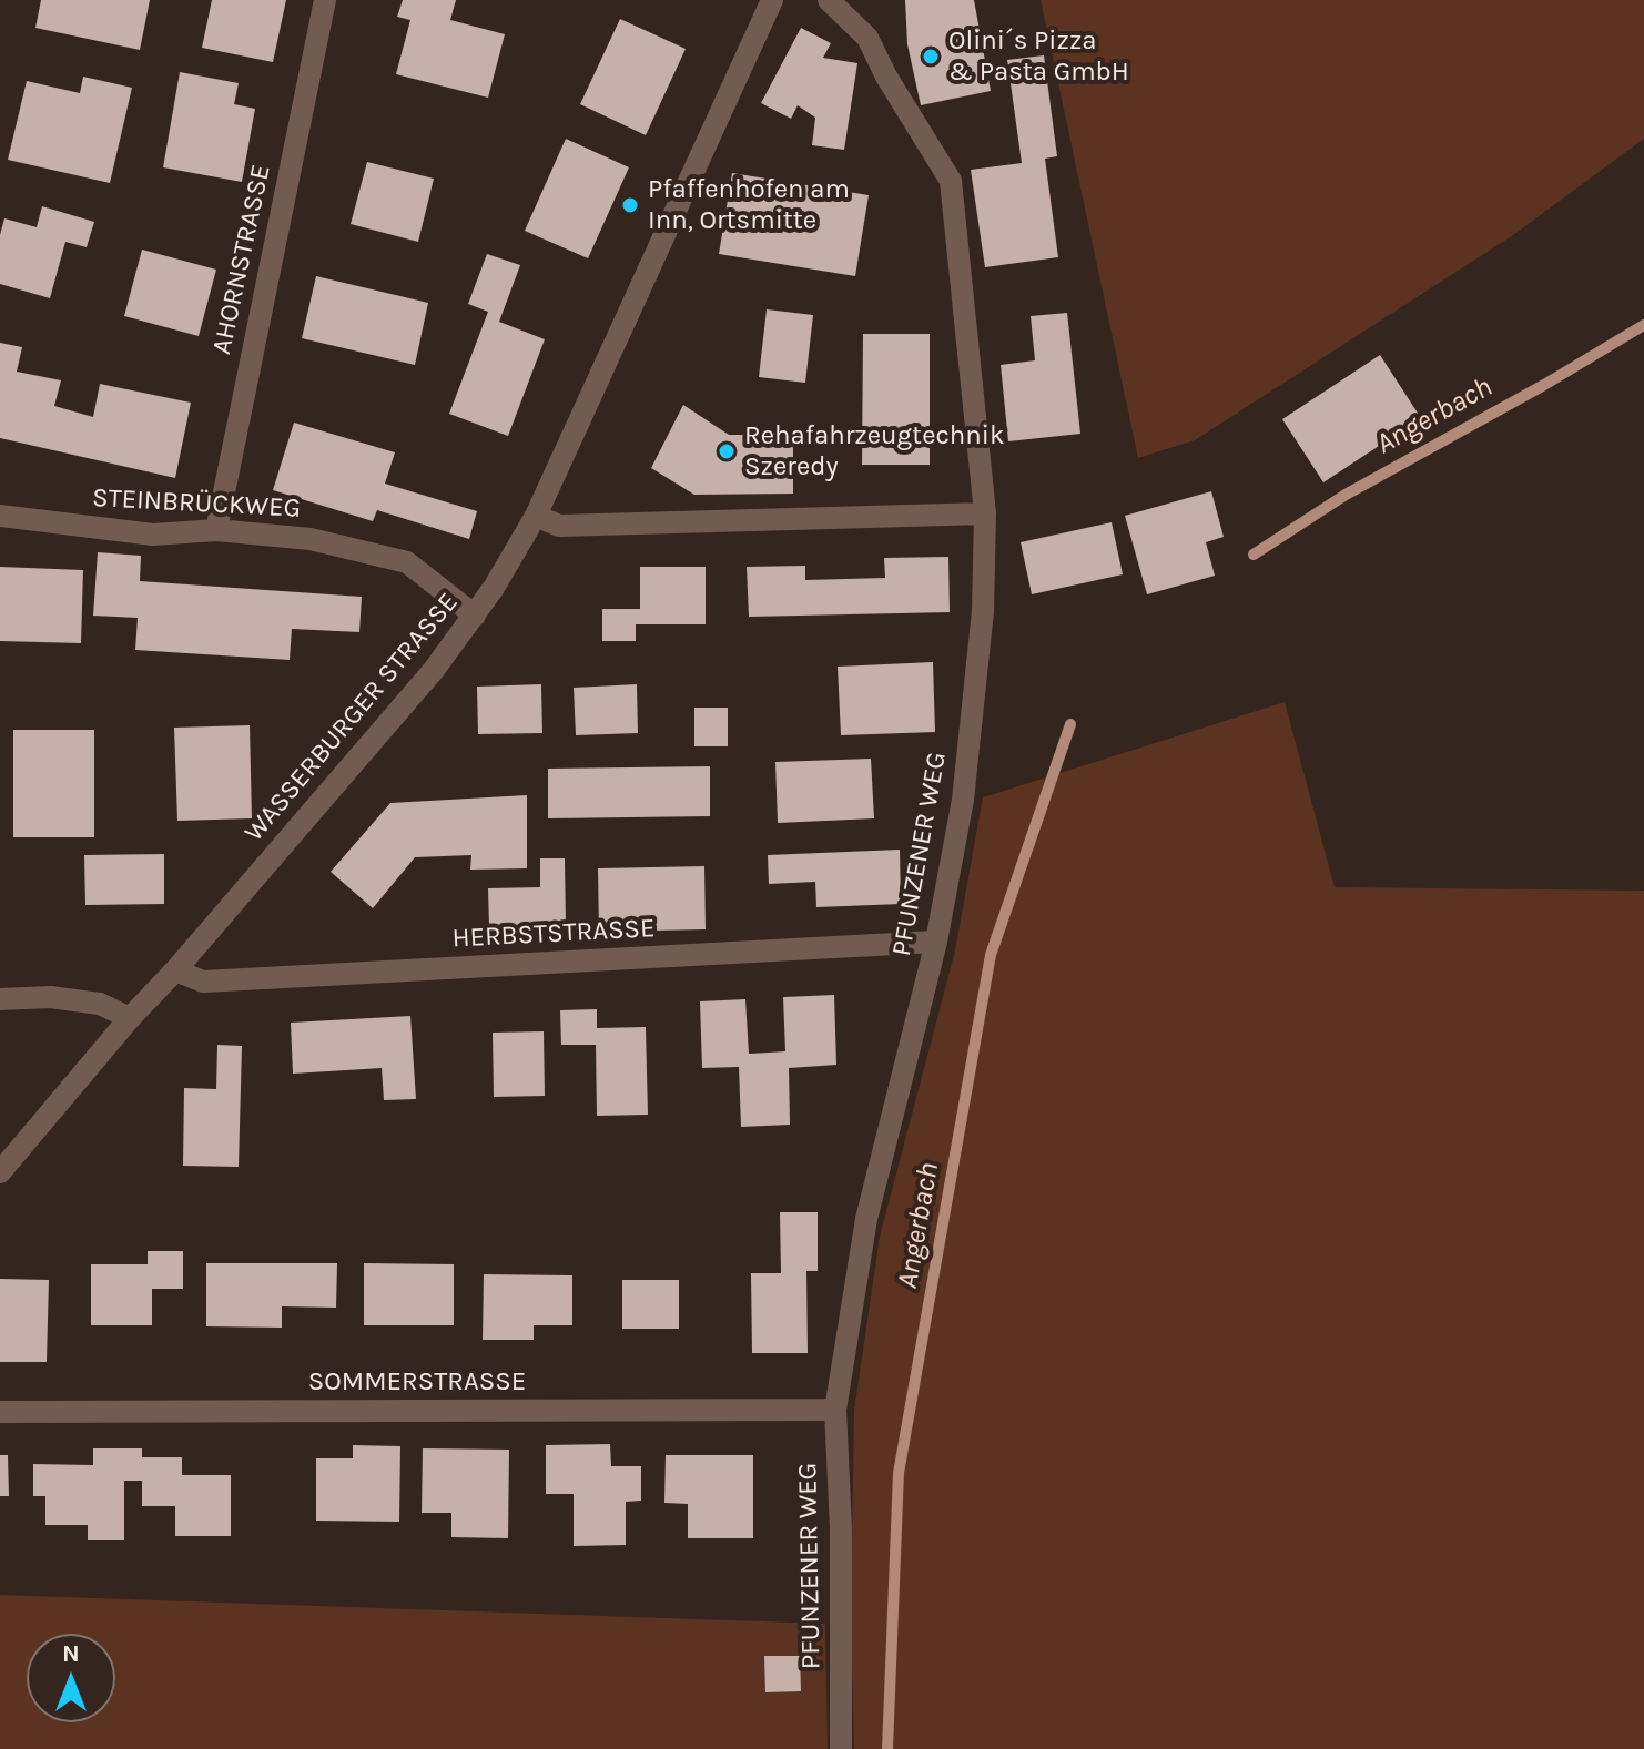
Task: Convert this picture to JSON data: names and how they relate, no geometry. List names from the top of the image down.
{
  "streets": {
    "street": [
      "AHORNSTRASSE",
      "STEINBRÜCKWEG",
      "WASSERBURGER STRASSE",
      "PFUNZENER WEG",
      "HERBSTSTRASSE",
      "SOMMERSTRASSE"
    ]
  },
  "crossings": [
    ["AHORNSTRASSE", "STEINBRÜCKWEG"],
    ["STEINBRÜCKWEG", "WASSERBURGER STRASSE"],
    ["WASSERBURGER STRASSE", "HERBSTSTRASSE"],
    ["PFUNZENER WEG", "HERBSTSTRASSE"],
    ["PFUNZENER WEG", "SOMMERSTRASSE"]
  ],
  "water": ["Angerbach"],
  "places": ["Olini´s Pizza & Pasta GmbH", "Pfaffenhofen am Inn, Ortsmitte", "Rehafahrzeugtechnik Szeredy"],
  "north": "top"
}
